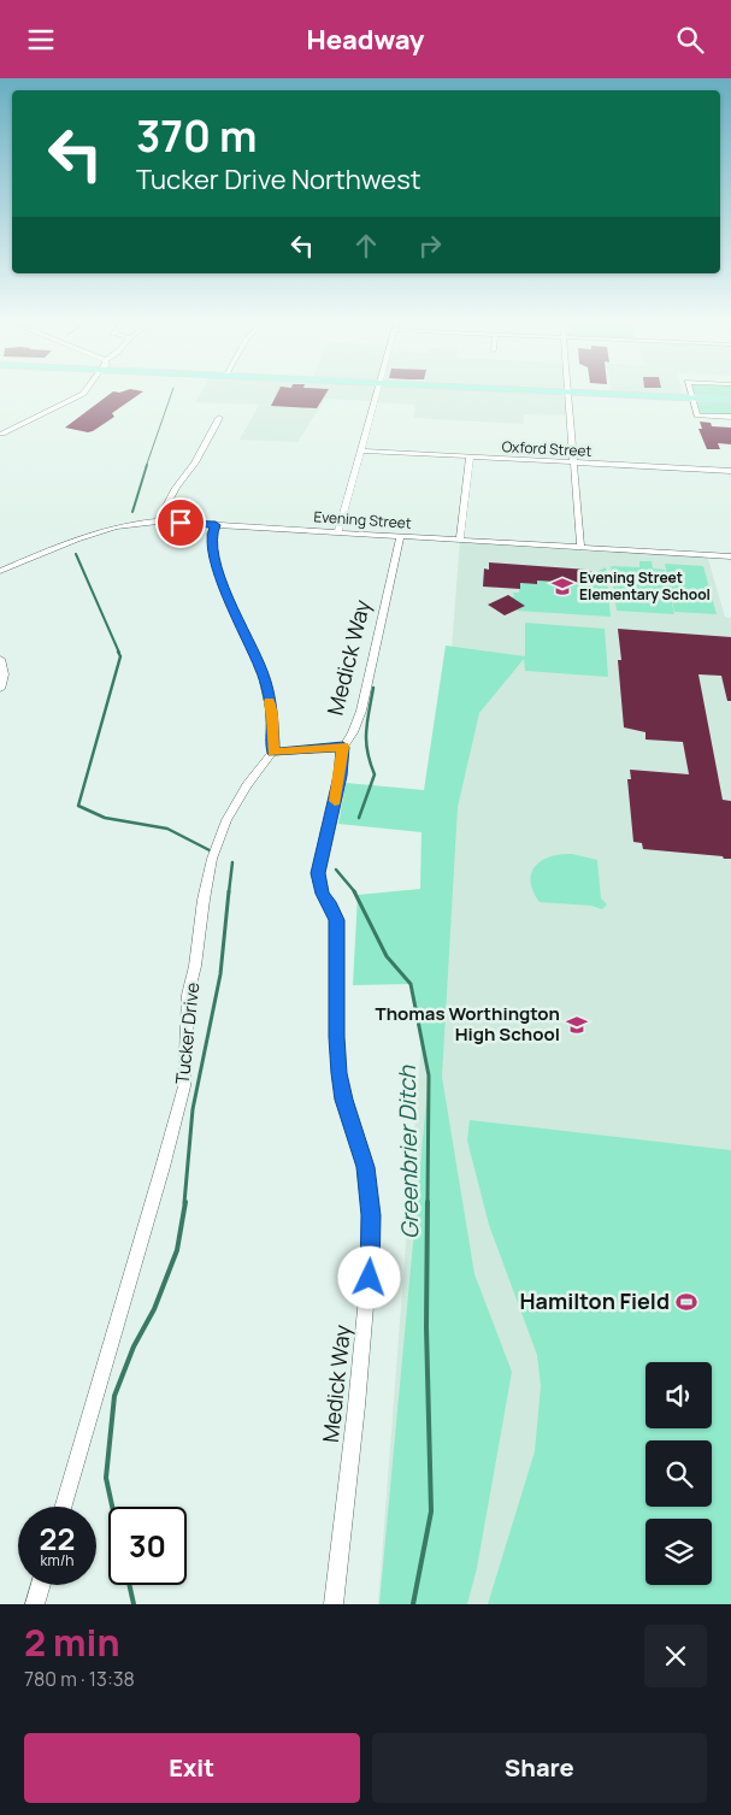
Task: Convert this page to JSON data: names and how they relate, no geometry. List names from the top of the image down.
{
  "streets": {
    "street": [
      "Oxford Street",
      "Evening Street",
      "Medick Way",
      "Tucker Drive"
    ]
  },
  "crossings": [
    ["Evening Street", "Medick Way"]
  ],
  "water": ["Greenbrier Ditch"],
  "places": {
    "school or university": ["Evening Street Elementary School", "Thomas Worthington High School"],
    "sports": ["Hamilton Field"]
  },
  "page": {
    "header": "Headway",
    "turn": ["370 m", "Tucker Drive Northwest"],
    "speed": "22 km/h",
    "limit": "30",
    "heading": ["2 min", "780 m · 13:38"],
    "buttons": ["Exit", "Share"]
  }
}
